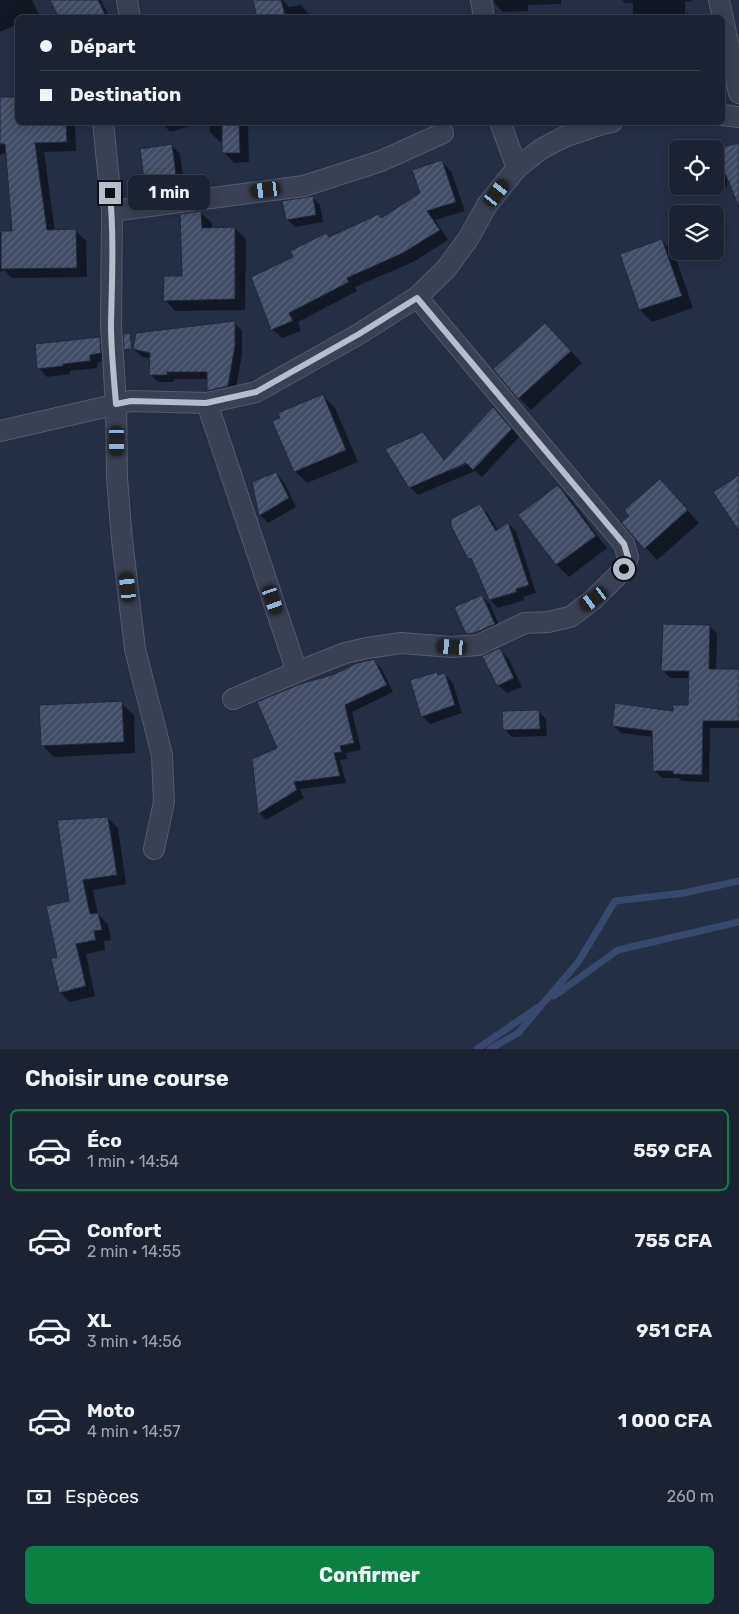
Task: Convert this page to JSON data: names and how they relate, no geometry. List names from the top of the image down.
{
  "page": {
    "banner": ["Départ", "Destination"],
    "bubble": "1 min",
    "heading": "Choisir une course",
    "list": [
      {
        "name": "Éco",
        "note": "1 min · 14:54",
        "value": "559 CFA"
      },
      {
        "name": "Confort",
        "note": "2 min · 14:55",
        "value": "755 CFA"
      },
      {
        "name": "XL",
        "note": "3 min · 14:56",
        "value": "951 CFA"
      },
      {
        "name": "Moto",
        "note": "4 min · 14:57",
        "value": "1 000 CFA"
      }
    ],
    "pay": ["Espèces", "260 m"],
    "buttons": "Confirmer"
  }
}
